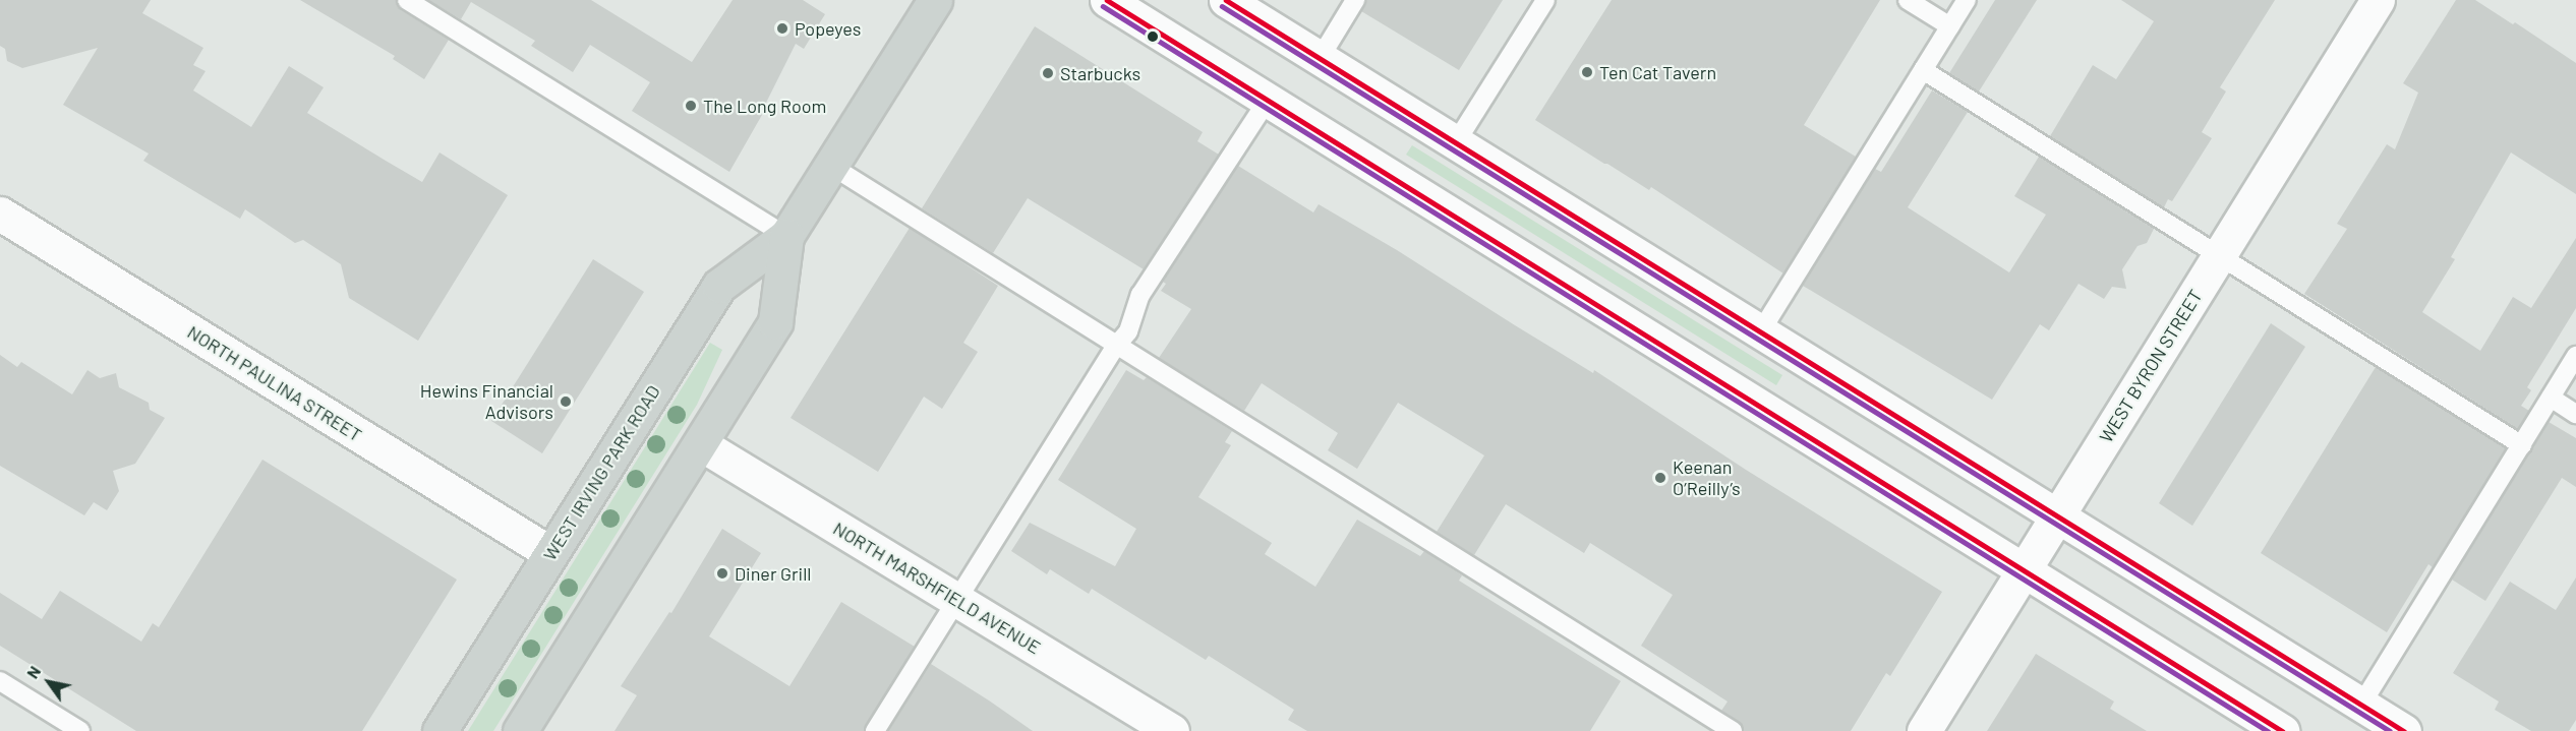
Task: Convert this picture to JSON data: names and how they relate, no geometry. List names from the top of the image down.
{
  "streets": {
    "main road": [
      "WEST BYRON STREET",
      "NORTH PAULINA STREET",
      "WEST IRVING PARK ROAD",
      "NORTH MARSHFIELD AVENUE"
    ]
  },
  "crossings": [
    ["NORTH PAULINA STREET", "WEST IRVING PARK ROAD"],
    ["WEST IRVING PARK ROAD", "NORTH MARSHFIELD AVENUE"]
  ],
  "places": [
    "Popeyes",
    "Ten Cat Tavern",
    "Starbucks",
    "The Long Room",
    "Hewins Financial Advisors",
    "Keenan O’Reilly’s",
    "Diner Grill"
  ],
  "north": "top left"
}
